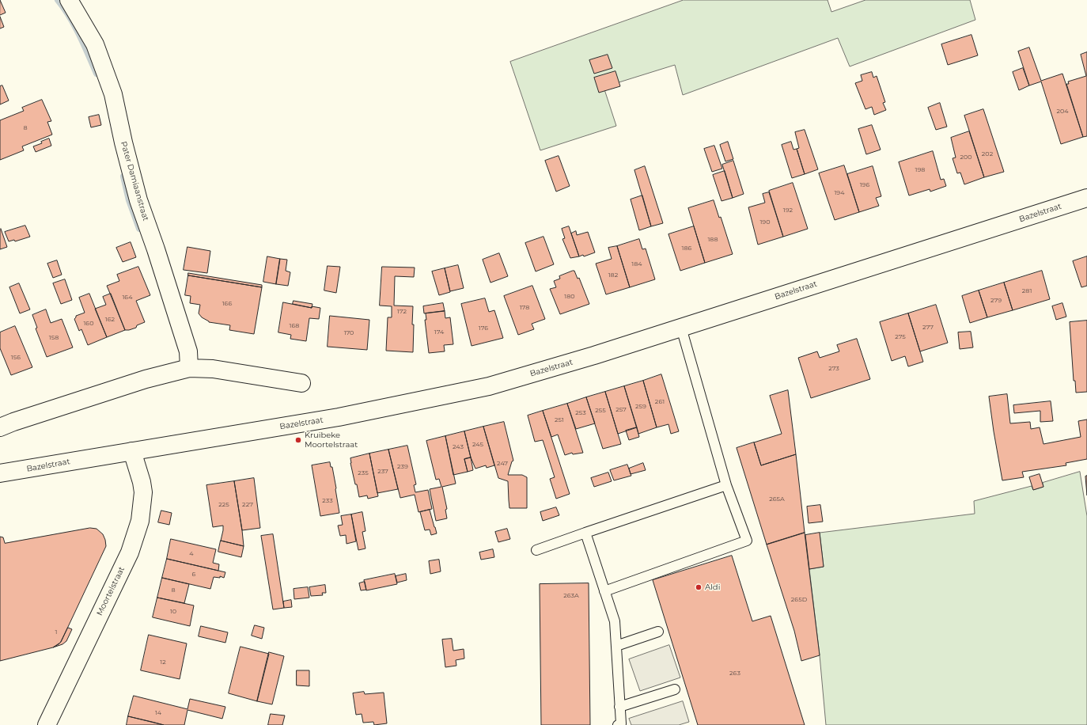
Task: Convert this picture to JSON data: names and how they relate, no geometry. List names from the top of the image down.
{
  "streets": {
    "main road": ["Pater Damiaanstraat", "Bazelstraat", "Moortelstraat"]
  },
  "crossings": [
    ["Bazelstraat", "Moortelstraat"]
  ],
  "places": ["Kruibeke Moortelstraat", "Aldi"],
  "house_numbers": [
    "204",
    "8",
    "202",
    "200",
    "198",
    "196",
    "194",
    "192",
    "190",
    "188",
    "186",
    "184",
    "182",
    "281",
    "180",
    "164",
    "279",
    "166",
    "178",
    "172",
    "162",
    "160",
    "168",
    "277",
    "176",
    "174",
    "170",
    "275",
    "158",
    "156",
    "273",
    "261",
    "259",
    "257",
    "255",
    "253",
    "251",
    "245",
    "243",
    "247",
    "239",
    "237",
    "235",
    "265A",
    "233",
    "225",
    "227",
    "4",
    "6",
    "8",
    "263A",
    "265D",
    "10",
    "1",
    "12",
    "263",
    "14"
  ]
}
